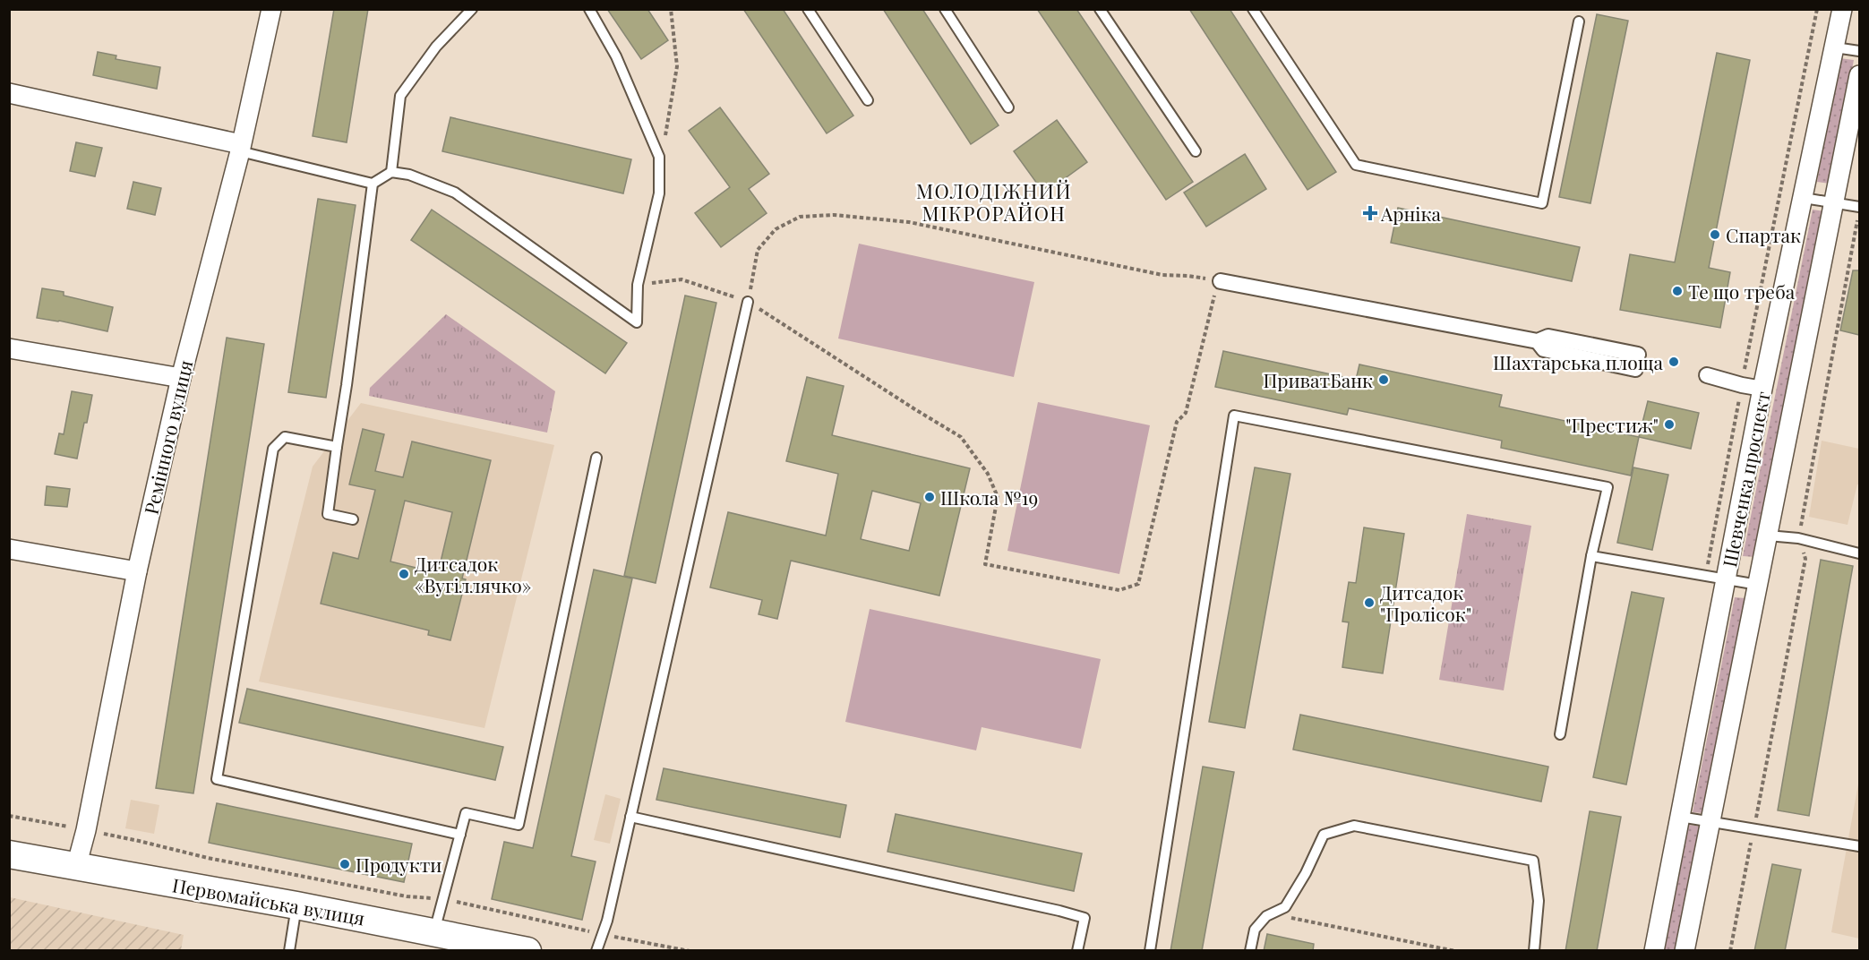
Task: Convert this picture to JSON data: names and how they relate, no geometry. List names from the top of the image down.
{
  "streets": {
    "main road": ["Первомайська вулиця"],
    "street": ["Ремінного вулиця", "Шевченка проспект"]
  },
  "crossings": [
    ["Ремінного вулиця", "Первомайська вулиця"]
  ],
  "districts": ["МОЛОДІЖНИЙ МІКРОРАЙОН"],
  "places": {
    "health": ["Арніка"],
    "other": [
      "Спартак",
      "Те що треба",
      "Шахтарська площа",
      "ПриватБанк",
      "\"Престиж\"",
      "Школа №19",
      "Дитсадок «Вугіллячко»",
      "Дитсадок \"Пролісок\"",
      "Продукти"
    ]
  }
}
